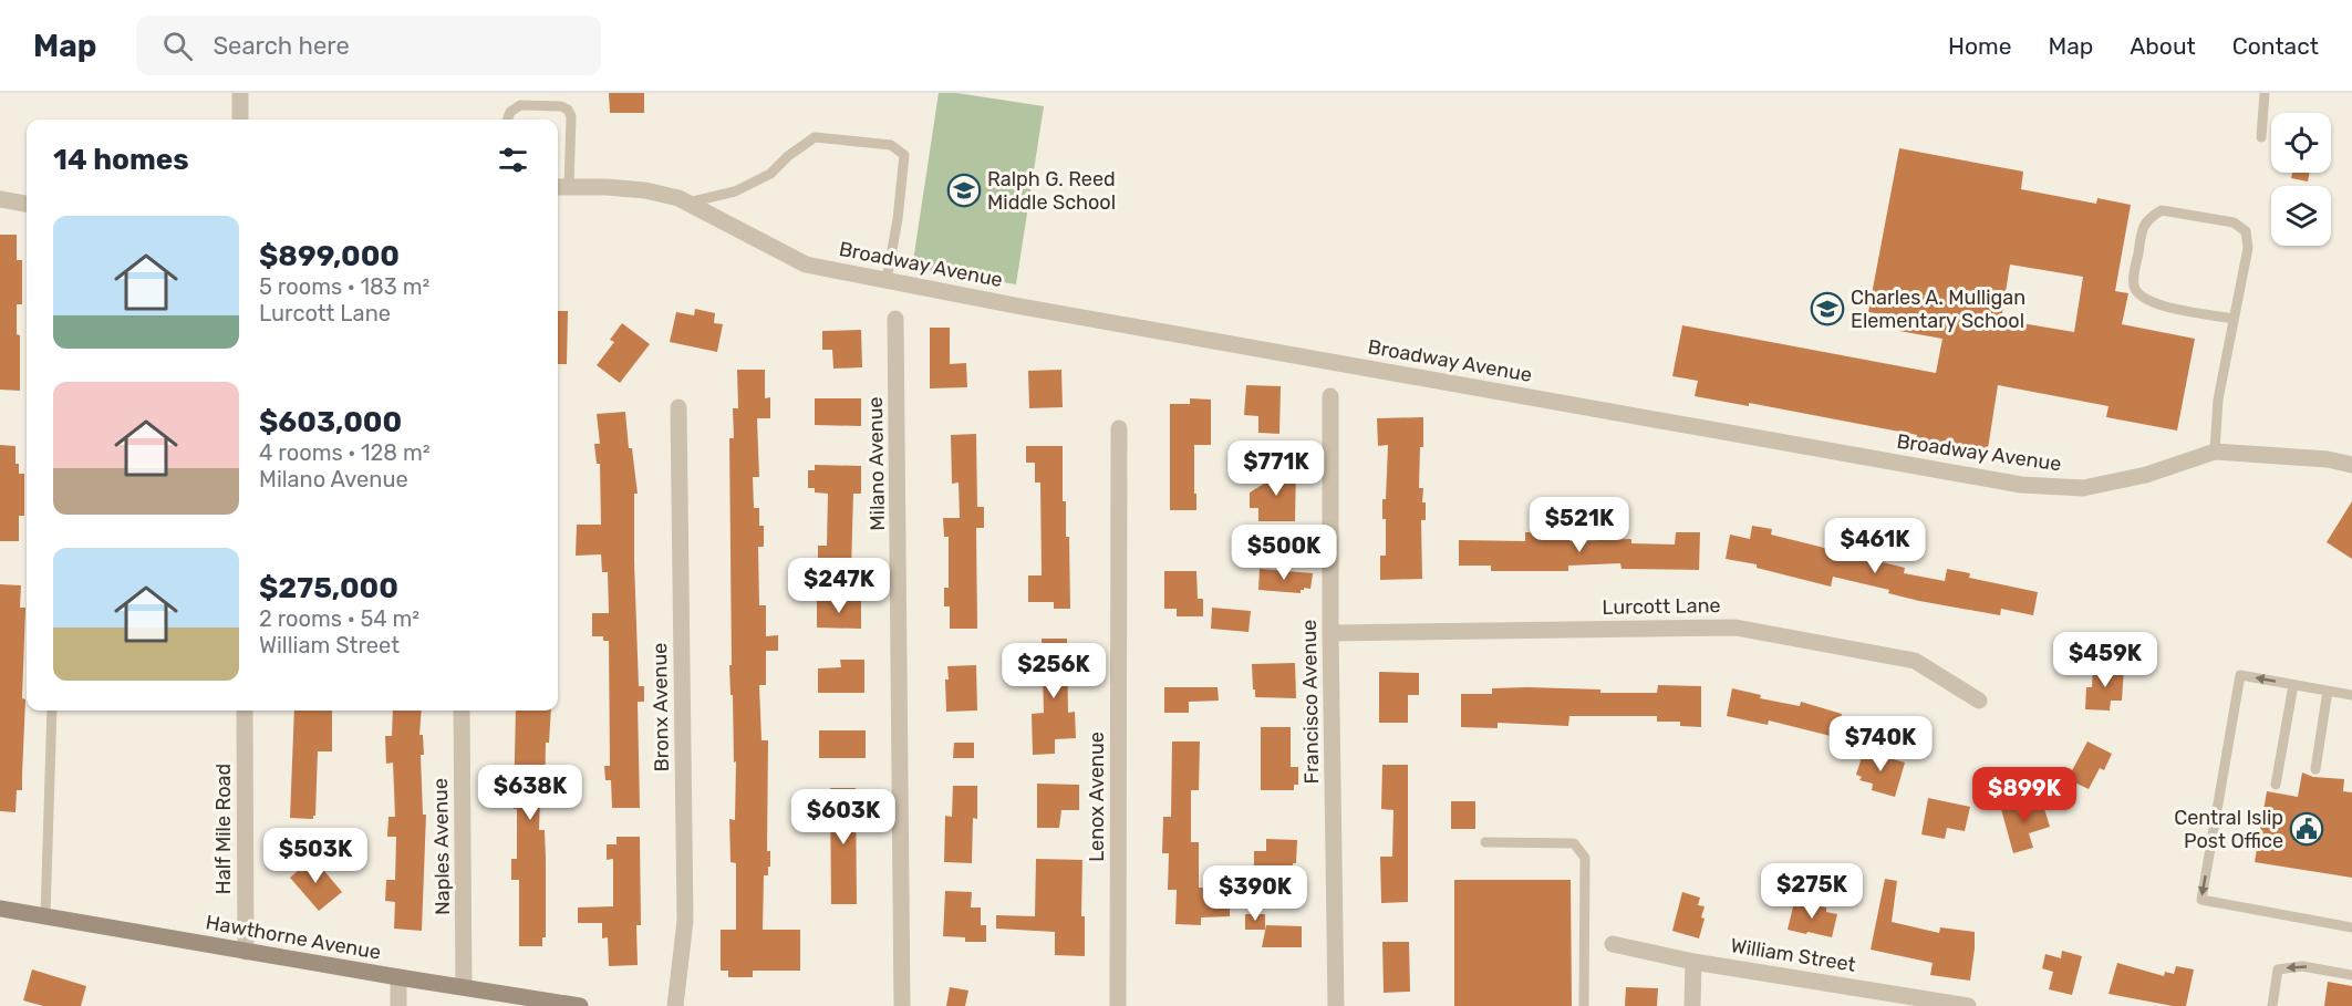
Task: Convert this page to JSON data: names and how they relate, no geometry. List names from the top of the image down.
{
  "streets": {
    "street": [
      "Broadway Avenue",
      "Milano Avenue",
      "Lurcott Lane",
      "Francisco Avenue",
      "Bronx Avenue",
      "Lenox Avenue",
      "Half Mile Road",
      "Naples Avenue",
      "Hawthorne Avenue",
      "William Street"
    ]
  },
  "crossings": [
    ["Lurcott Lane", "Francisco Avenue"],
    ["Half Mile Road", "Hawthorne Avenue"],
    ["Naples Avenue", "Hawthorne Avenue"]
  ],
  "places": {
    "school or university": ["Ralph G. Reed Middle School", "Charles A. Mulligan Elementary School"],
    "public building": ["Central Islip Post Office"]
  },
  "page": {
    "header": "Map",
    "search": "Search here",
    "nav": [
      "Home",
      "Map",
      "About",
      "Contact"
    ],
    "heading": "14 homes",
    "list": [
      {
        "name": "$899,000",
        "note": "5 rooms · 183 m² · Lurcott Lane"
      },
      {
        "name": "$603,000",
        "note": "4 rooms · 128 m² · Milano Avenue"
      },
      {
        "name": "$275,000",
        "note": "2 rooms · 54 m² · William Street"
      }
    ],
    "price": [
      "$771K",
      "$521K",
      "$461K",
      "$500K",
      "$247K",
      "$459K",
      "$256K",
      "$740K",
      "$638K",
      "$899K",
      "$603K",
      "$503K",
      "$275K",
      "$390K"
    ]
  }
}
